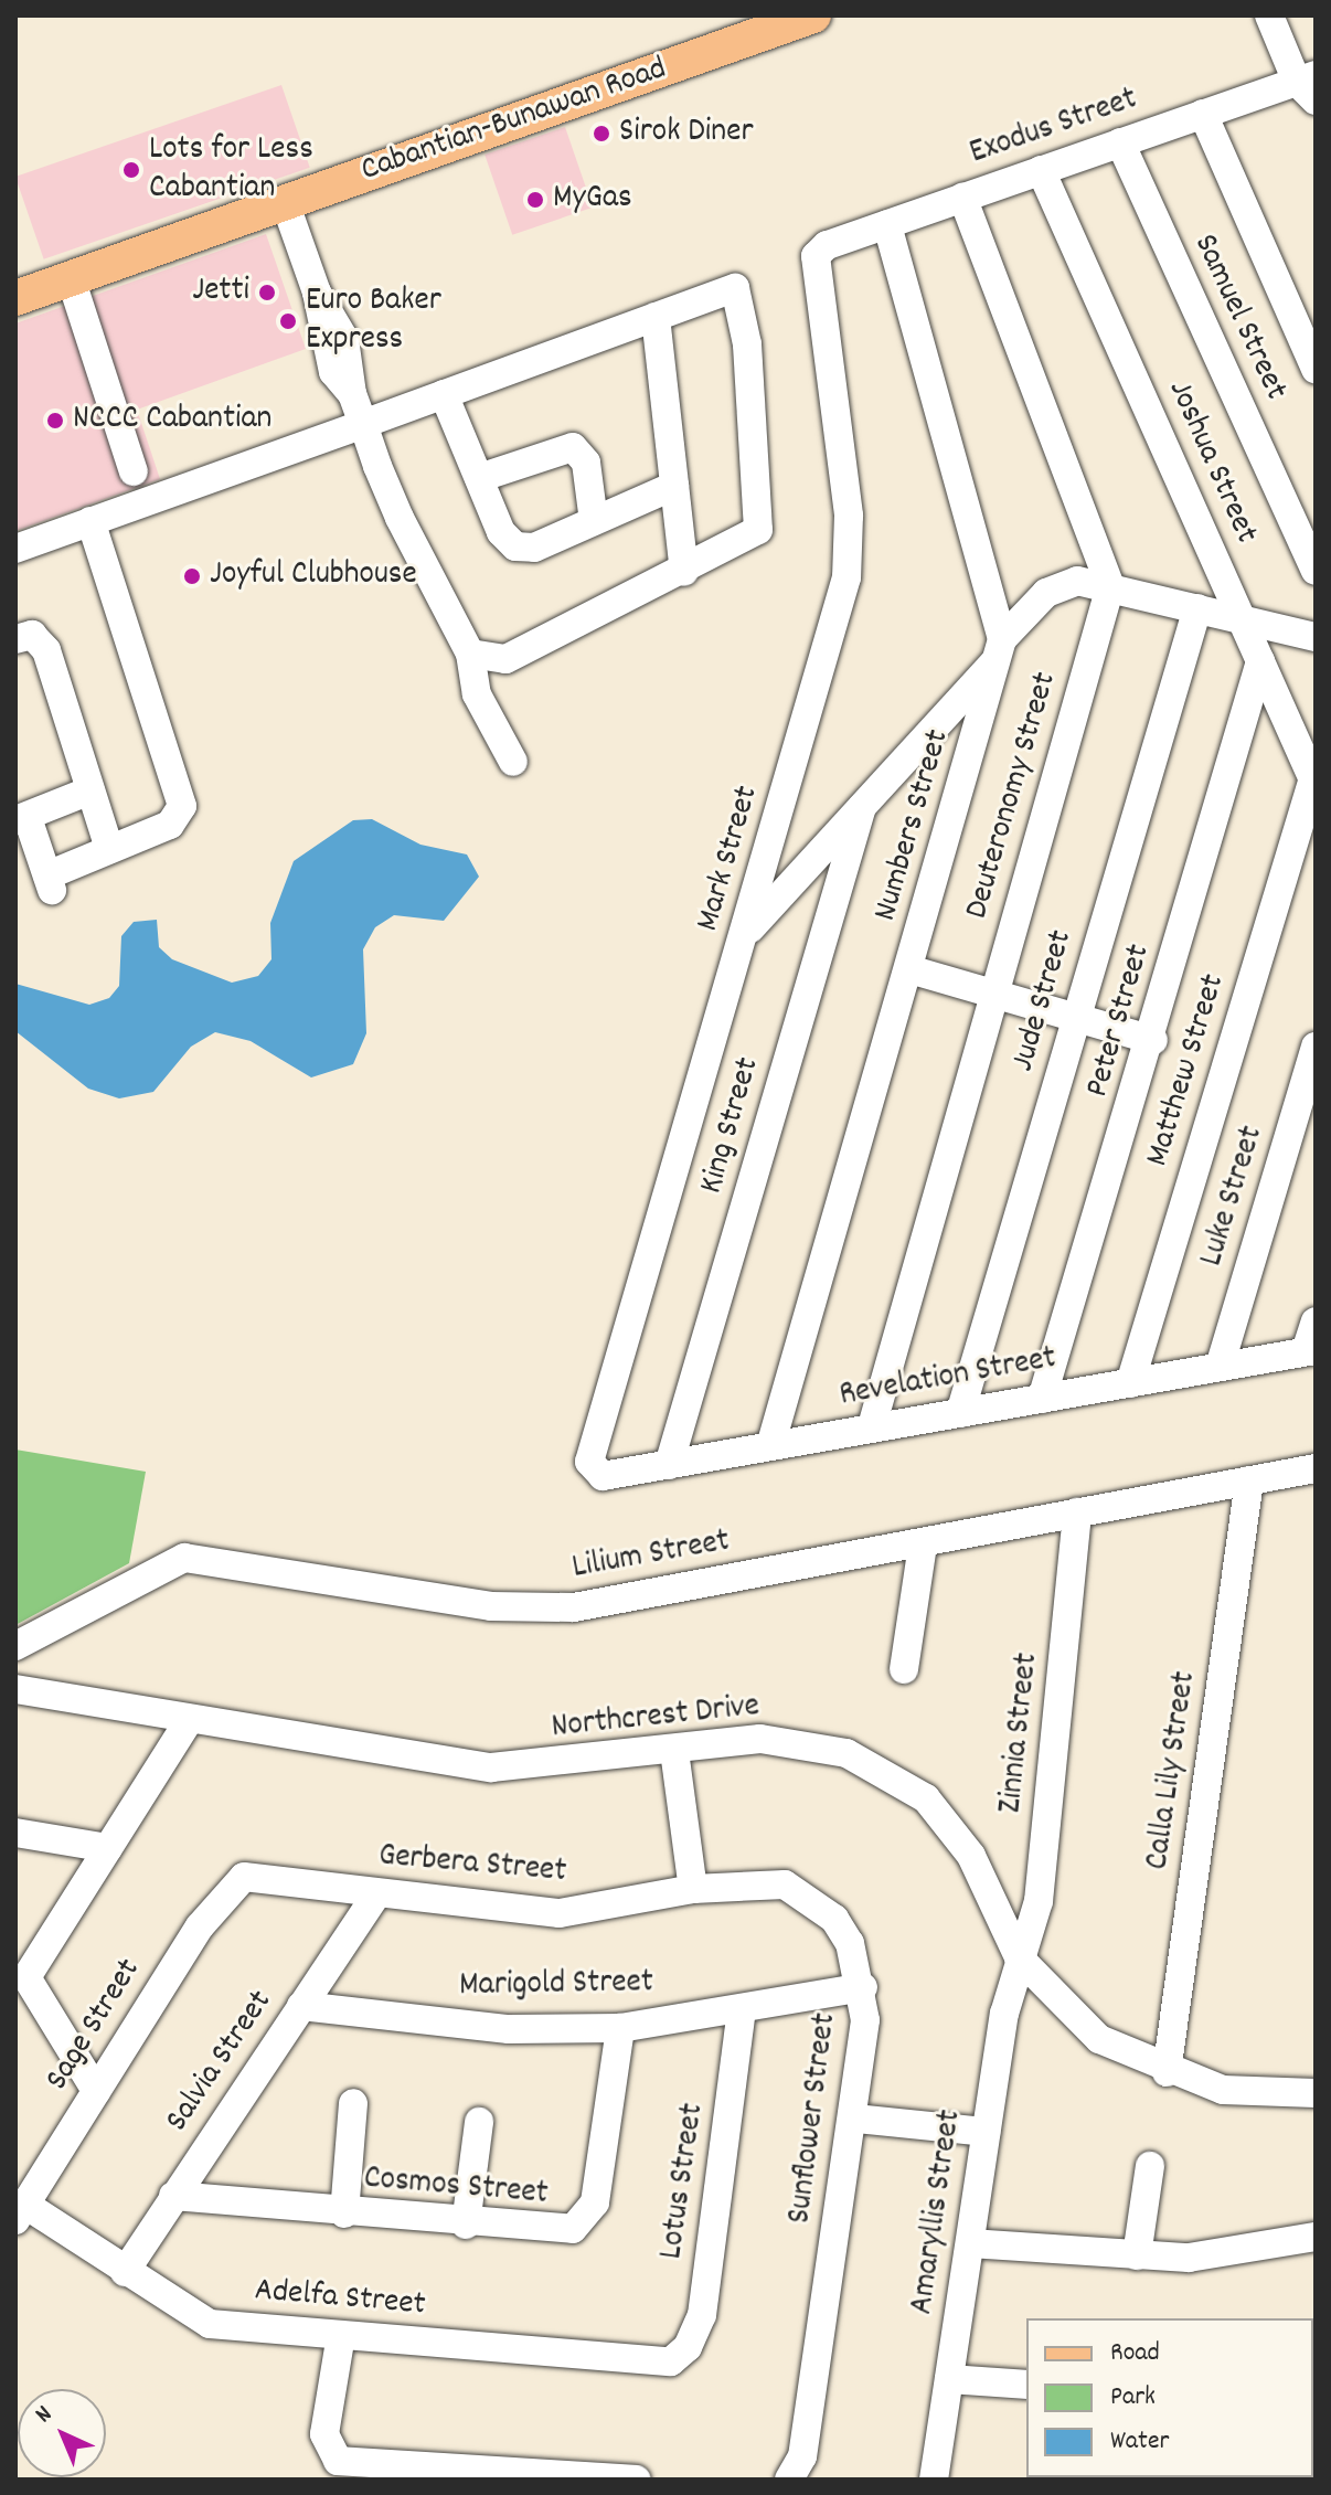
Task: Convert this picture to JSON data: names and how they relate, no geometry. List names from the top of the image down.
{
  "streets": {
    "main road": ["Cabantian-Bunawan Road"],
    "street": [
      "Exodus Street",
      "Samuel Street",
      "Joshua Street",
      "Deuteronomy Street",
      "Numbers Street",
      "Mark Street",
      "Jude Street",
      "Peter Street",
      "Matthew Street",
      "King Street",
      "Luke Street",
      "Revelation Street",
      "Lilium Street",
      "Northcrest Drive",
      "Zinnia Street",
      "Calla Lily Street",
      "Gerbera Street",
      "Marigold Street",
      "Sage Street",
      "Salvia Street",
      "Sunflower Street",
      "Lotus Street",
      "Cosmos Street",
      "Amaryllis Street",
      "Adelfa Street"
    ]
  },
  "crossings": [
    ["Exodus Street", "Samuel Street"],
    ["Exodus Street", "Joshua Street"],
    ["Exodus Street", "Mark Street"],
    ["Joshua Street", "Peter Street"],
    ["Joshua Street", "Matthew Street"],
    ["Deuteronomy Street", "Revelation Street"],
    ["Numbers Street", "Revelation Street"],
    ["Mark Street", "Revelation Street"],
    ["Jude Street", "Revelation Street"],
    ["Peter Street", "Revelation Street"],
    ["Matthew Street", "Revelation Street"],
    ["King Street", "Revelation Street"],
    ["Luke Street", "Revelation Street"],
    ["Lilium Street", "Zinnia Street"],
    ["Lilium Street", "Calla Lily Street"],
    ["Northcrest Drive", "Zinnia Street"],
    ["Northcrest Drive", "Calla Lily Street"],
    ["Northcrest Drive", "Amaryllis Street"],
    ["Zinnia Street", "Amaryllis Street"],
    ["Gerbera Street", "Sage Street"],
    ["Gerbera Street", "Salvia Street"],
    ["Gerbera Street", "Sunflower Street"],
    ["Marigold Street", "Salvia Street"],
    ["Marigold Street", "Sunflower Street"],
    ["Marigold Street", "Lotus Street"],
    ["Marigold Street", "Cosmos Street"],
    ["Sage Street", "Adelfa Street"],
    ["Salvia Street", "Cosmos Street"],
    ["Salvia Street", "Adelfa Street"],
    ["Lotus Street", "Adelfa Street"]
  ],
  "places": [
    "Sirok Diner",
    "Lots for Less Cabantian",
    "MyGas",
    "Jetti",
    "Euro Baker Express",
    "NCCC Cabantian",
    "Joyful Clubhouse"
  ],
  "legend": ["Road", "Park", "Water"],
  "north": "top left"
}
